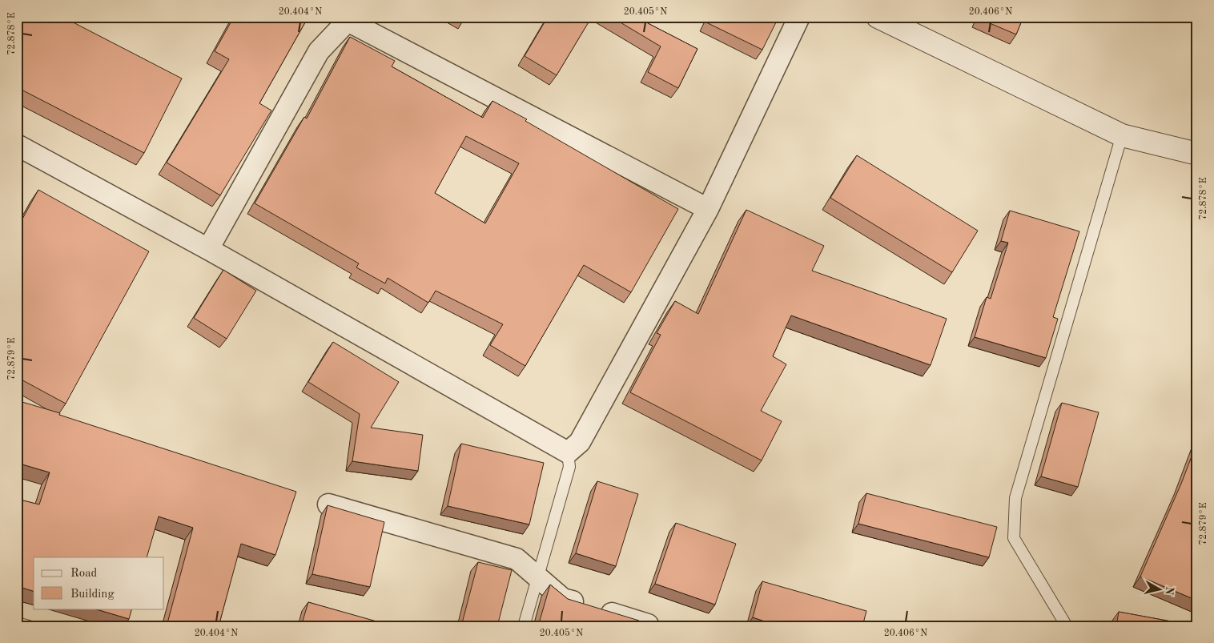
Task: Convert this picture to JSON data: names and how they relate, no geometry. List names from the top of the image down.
{
  "legend": ["Road", "Building"],
  "north": "right",
  "coordinates": [
    "20.404°N",
    "20.405°N",
    "20.406°N",
    "72.878°E",
    "72.879°E"
  ]
}
